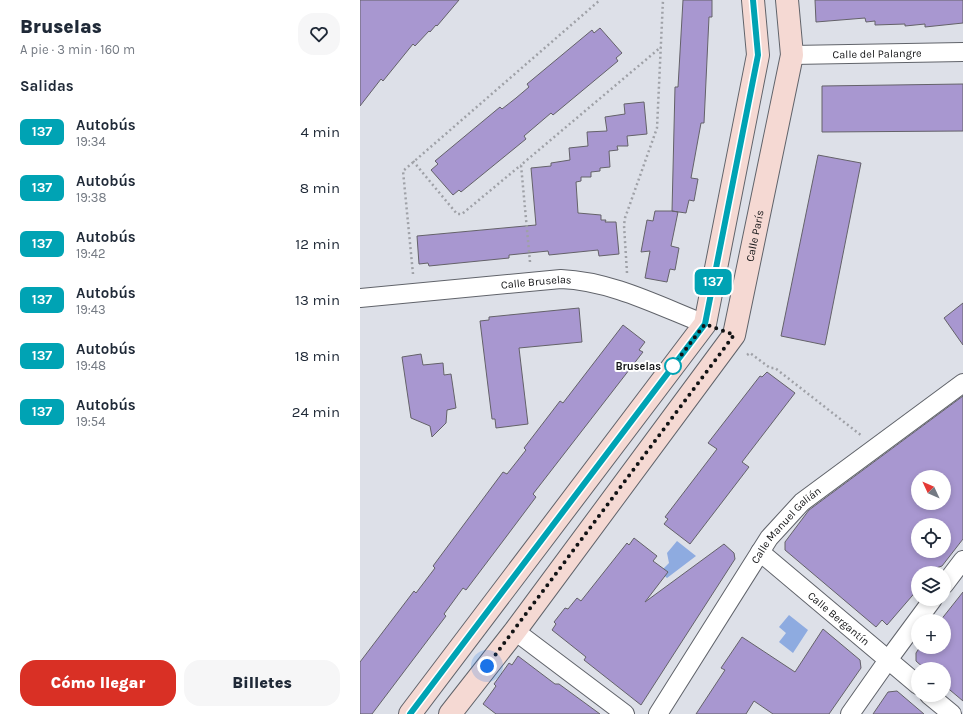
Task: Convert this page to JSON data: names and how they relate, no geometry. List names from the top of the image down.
{
  "streets": {
    "main road": ["Calle París"],
    "street": [
      "Calle del Palangre",
      "Calle Bruselas",
      "Calle Manuel Galián",
      "Calle Bergantín"
    ]
  },
  "crossings": [
    ["Calle del Palangre", "Calle París"],
    ["Calle Manuel Galián", "Calle Bergantín"]
  ],
  "places": ["Bruselas"],
  "lines": ["bus line 137"],
  "north": "top left",
  "page": {
    "heading": [
      ["Bruselas", "A pie · 3 min · 160 m"],
      "Salidas"
    ],
    "on_map": "137",
    "list": [
      {
        "mark": "137",
        "name": "Autobús",
        "note": "19:34",
        "value": "4 min"
      },
      {
        "mark": "137",
        "name": "Autobús",
        "note": "19:38",
        "value": "8 min"
      },
      {
        "mark": "137",
        "name": "Autobús",
        "note": "19:42",
        "value": "12 min"
      },
      {
        "mark": "137",
        "name": "Autobús",
        "note": "19:43",
        "value": "13 min"
      },
      {
        "mark": "137",
        "name": "Autobús",
        "note": "19:48",
        "value": "18 min"
      },
      {
        "mark": "137",
        "name": "Autobús",
        "note": "19:54",
        "value": "24 min"
      }
    ],
    "map_buttons": ["+", "−"],
    "buttons": ["Cómo llegar", "Billetes"]
  }
}
